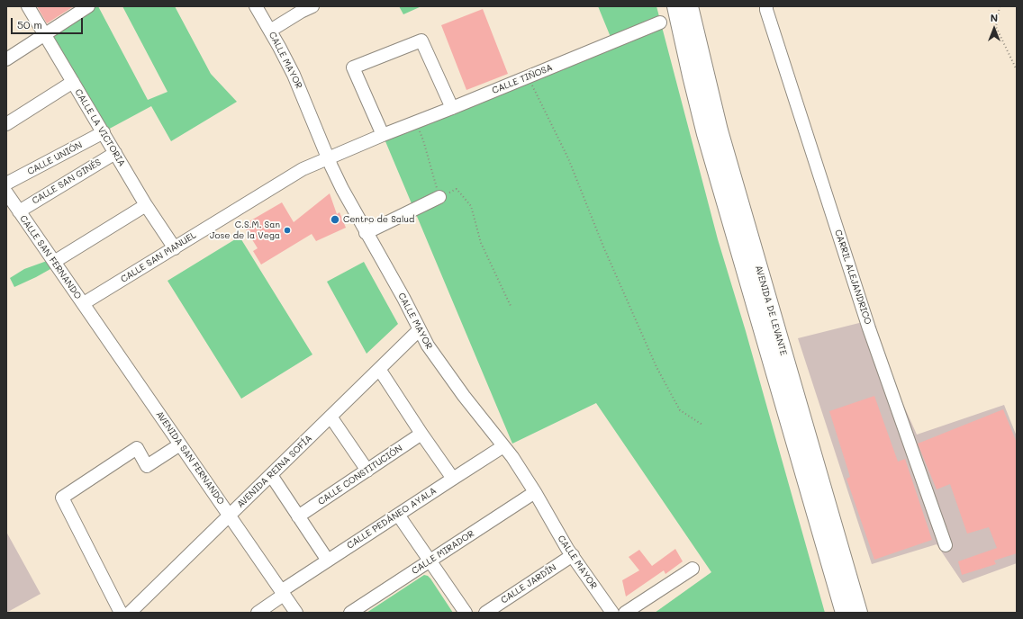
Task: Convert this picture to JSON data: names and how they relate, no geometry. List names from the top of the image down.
{
  "streets": {
    "main road": ["AVENIDA DE LEVANTE"],
    "street": [
      "CALLE MAYOR",
      "CALLE TIÑOSA",
      "CALLE LA VICTORIA",
      "CALLE UNIÓN",
      "CALLE SAN GINÉS",
      "CALLE SAN FERNANDO",
      "CALLE SAN MANUEL",
      "CARRIL ALEJANDRICO",
      "AVENIDA SAN FERNANDO",
      "AVENIDA REINA SOFÍA",
      "CALLE CONSTITUCIÓN",
      "CALLE PEDÁNEO AYALA",
      "CALLE MIRADOR",
      "CALLE JARDÍN"
    ]
  },
  "crossings": [
    ["CALLE MAYOR", "CALLE SAN MANUEL"],
    ["CALLE MAYOR", "AVENIDA REINA SOFÍA"],
    ["CALLE MAYOR", "CALLE PEDÁNEO AYALA"],
    ["CALLE MAYOR", "CALLE MIRADOR"],
    ["CALLE MAYOR", "CALLE JARDÍN"],
    ["CALLE TIÑOSA", "CALLE SAN MANUEL"],
    ["CALLE LA VICTORIA", "CALLE UNIÓN"],
    ["CALLE LA VICTORIA", "CALLE SAN GINÉS"],
    ["CALLE LA VICTORIA", "CALLE SAN MANUEL"],
    ["CALLE SAN GINÉS", "CALLE SAN FERNANDO"],
    ["CALLE SAN FERNANDO", "CALLE SAN MANUEL"],
    ["CALLE SAN FERNANDO", "AVENIDA SAN FERNANDO"],
    ["CALLE SAN MANUEL", "AVENIDA SAN FERNANDO"],
    ["AVENIDA SAN FERNANDO", "AVENIDA REINA SOFÍA"],
    ["AVENIDA SAN FERNANDO", "CALLE PEDÁNEO AYALA"]
  ],
  "places": ["Centro de Salud", "C.S.M. San Jose de la Vega"],
  "scale_bar": "50 m",
  "north": "top"
}
